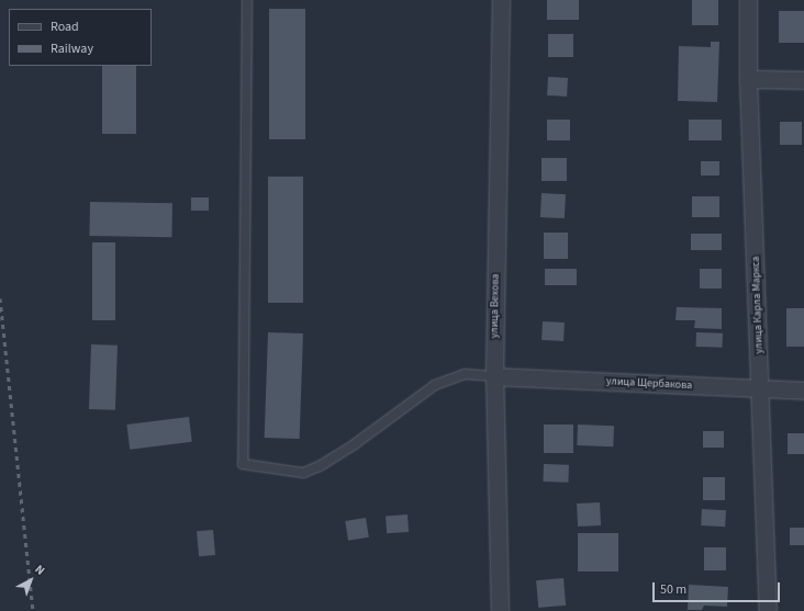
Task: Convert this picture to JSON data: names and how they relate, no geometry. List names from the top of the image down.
{
  "streets": {
    "street": ["улица Карла Маркса", "улица Вехова", "улица Щербакова"]
  },
  "crossings": [
    ["улица Карла Маркса", "улица Щербакова"],
    ["улица Вехова", "улица Щербакова"]
  ],
  "legend": ["Road", "Railway"],
  "scale_bar": "50 m",
  "north": "top right"
}
